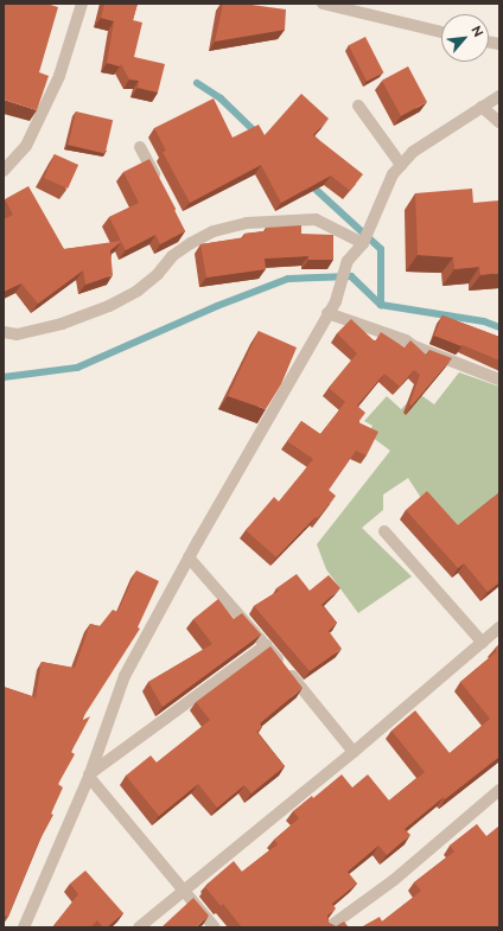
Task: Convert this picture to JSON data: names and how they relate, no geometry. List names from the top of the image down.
{
  "north": "top right"
}
